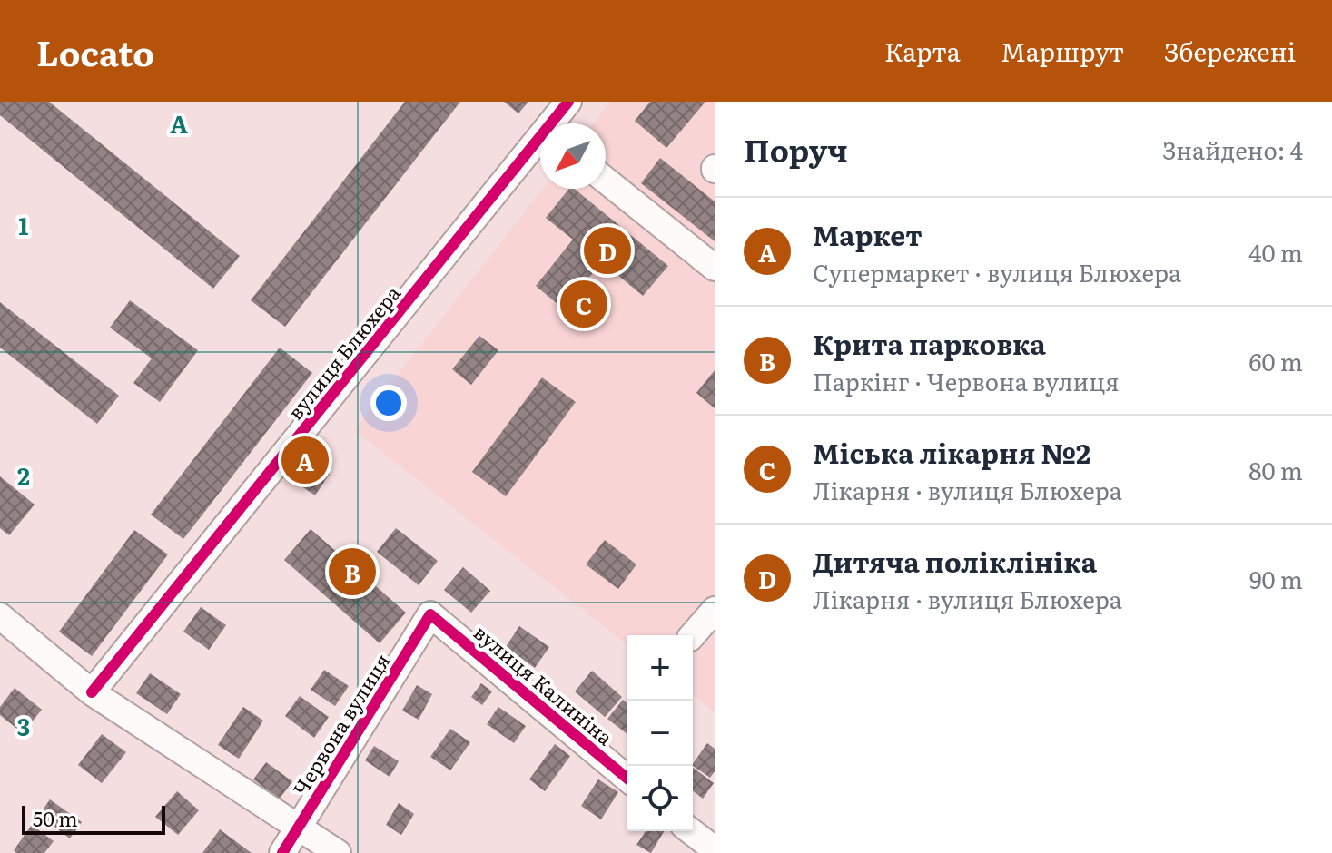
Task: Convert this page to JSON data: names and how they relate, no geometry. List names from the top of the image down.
{
  "streets": {
    "street": ["вулиця Блюхера", "вулиця Калиніна", "Червона вулиця"]
  },
  "crossings": [
    ["вулиця Калиніна", "Червона вулиця"]
  ],
  "scale_bar": "50 m",
  "north": "bottom left",
  "page": {
    "header": "Locato",
    "nav": ["Карта", "Маршрут", "Збережені"],
    "heading": ["Поруч", "Знайдено: 4"],
    "list": [
      {
        "mark": "A",
        "name": "Маркет",
        "note": "Супермаркет · вулиця Блюхера",
        "value": "40 m"
      },
      {
        "mark": "B",
        "name": "Крита парковка",
        "note": "Паркінг · Червона вулиця",
        "value": "60 m"
      },
      {
        "mark": "C",
        "name": "Міська лікарня №2",
        "note": "Лікарня · вулиця Блюхера",
        "value": "80 m"
      },
      {
        "mark": "D",
        "name": "Дитяча поліклініка",
        "note": "Лікарня · вулиця Блюхера",
        "value": "90 m"
      }
    ],
    "pins": [
      "D",
      "C",
      "A",
      "B"
    ],
    "map_buttons": ["+", "−"],
    "scale": "50 m"
  },
  "grid": {
    "columns": ["A"],
    "rows": ["1", "2", "3"]
  }
}
